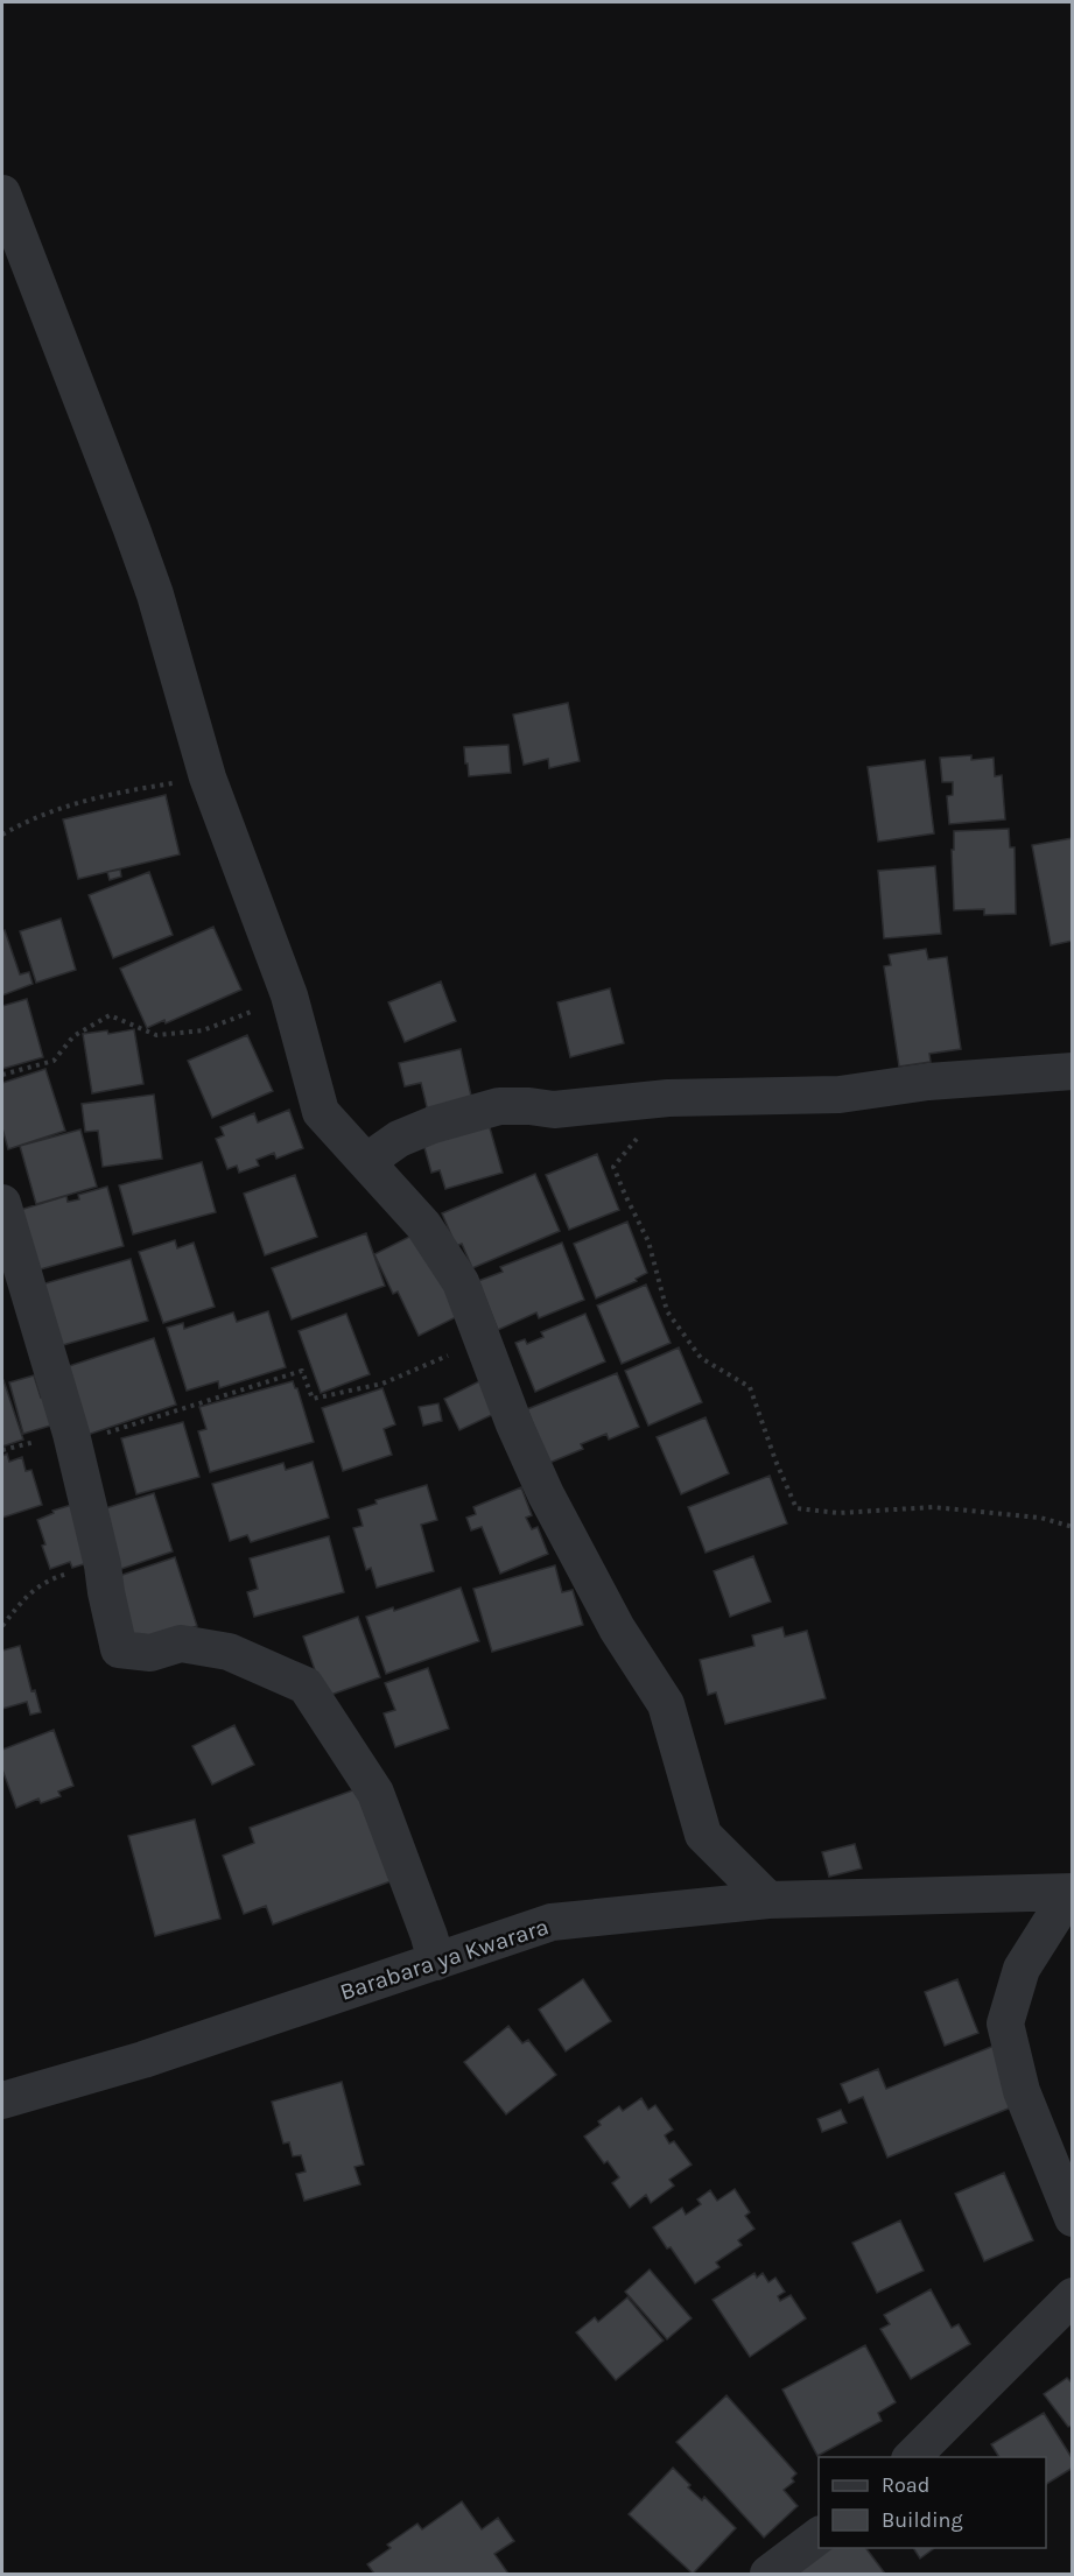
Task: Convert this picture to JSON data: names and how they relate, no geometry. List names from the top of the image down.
{
  "streets": {
    "street": ["Barabara ya Kwarara"]
  },
  "legend": ["Road", "Building"]
}
